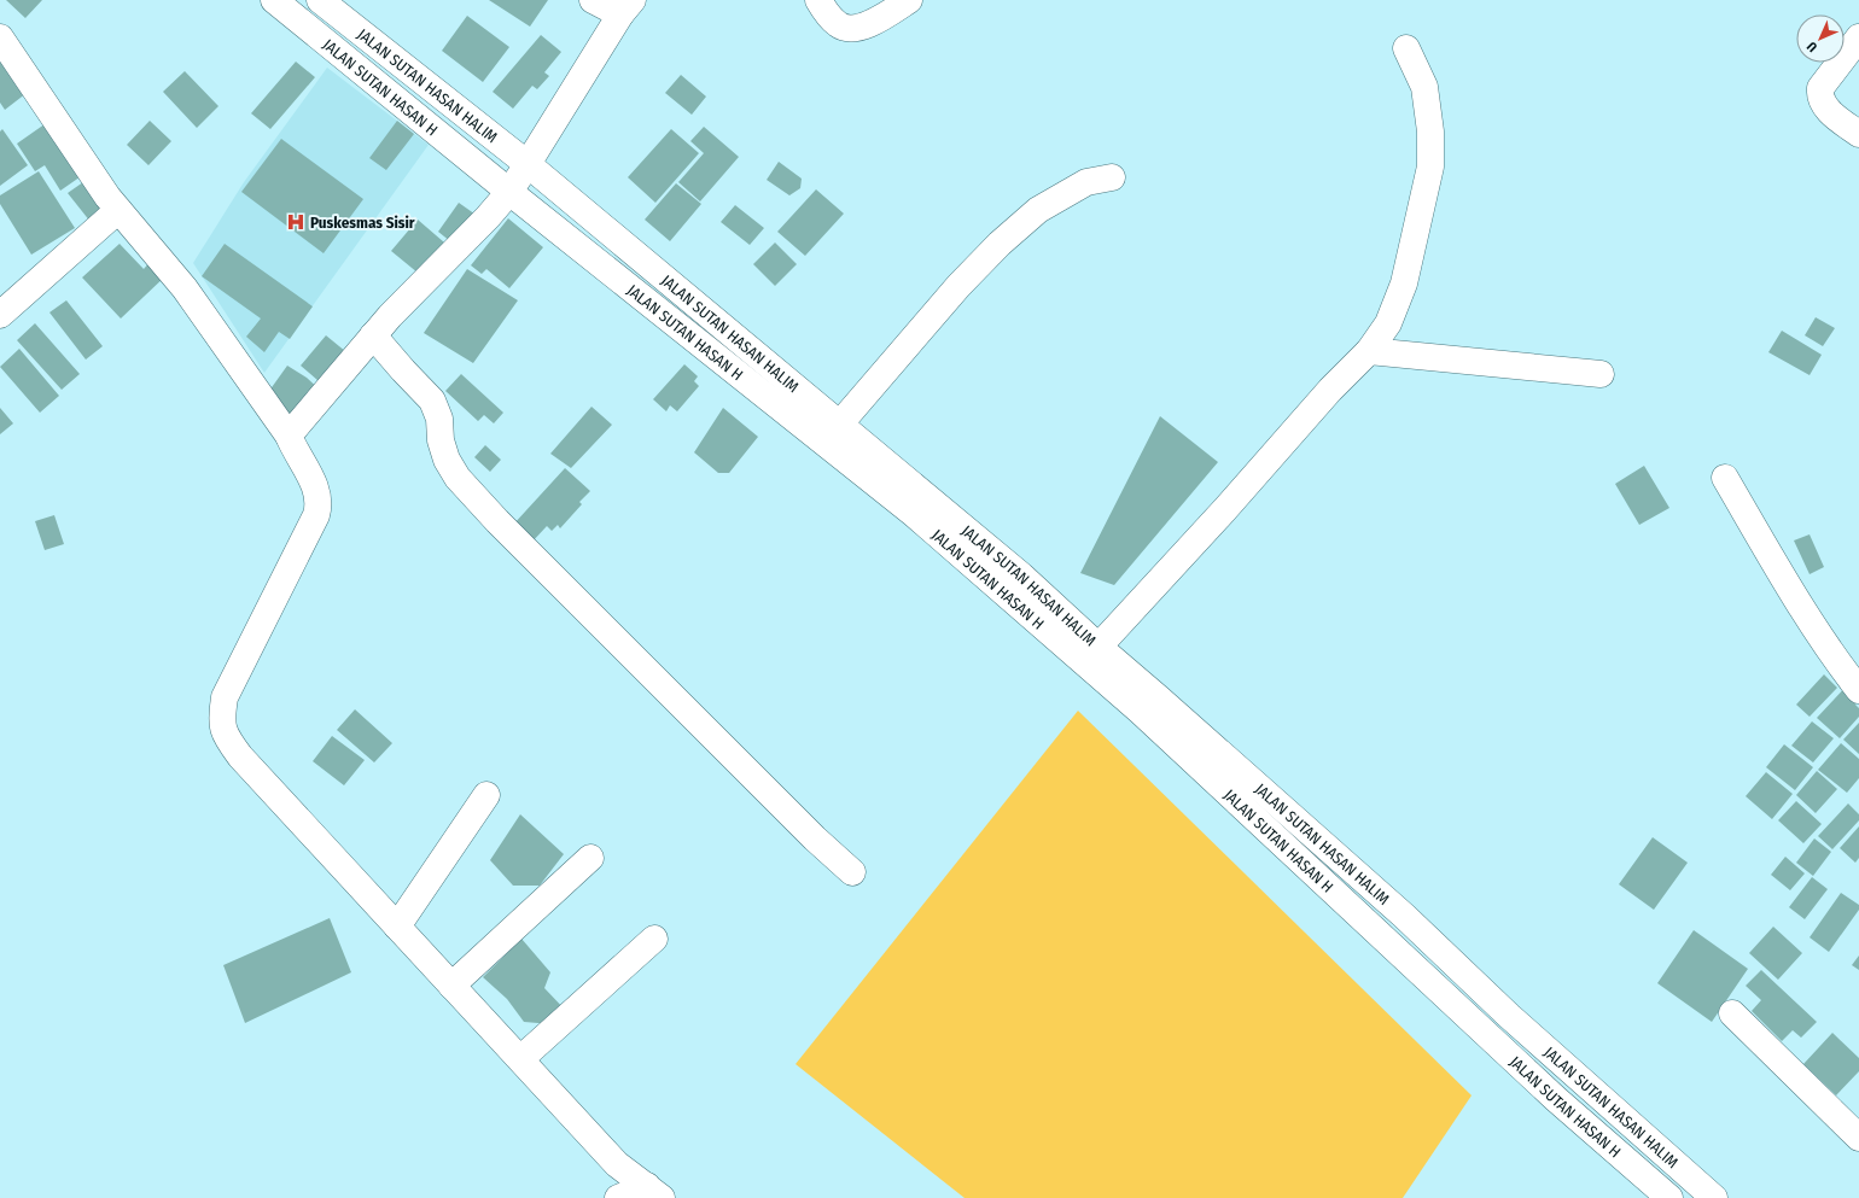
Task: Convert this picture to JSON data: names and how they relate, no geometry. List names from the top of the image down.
{
  "streets": {
    "street": ["JALAN SUTAN HASAN HALIM", "JALAN SUTAN HASAN H"]
  },
  "places": {
    "hospital": ["Puskesmas Sisir"]
  },
  "north": "bottom left"
}
